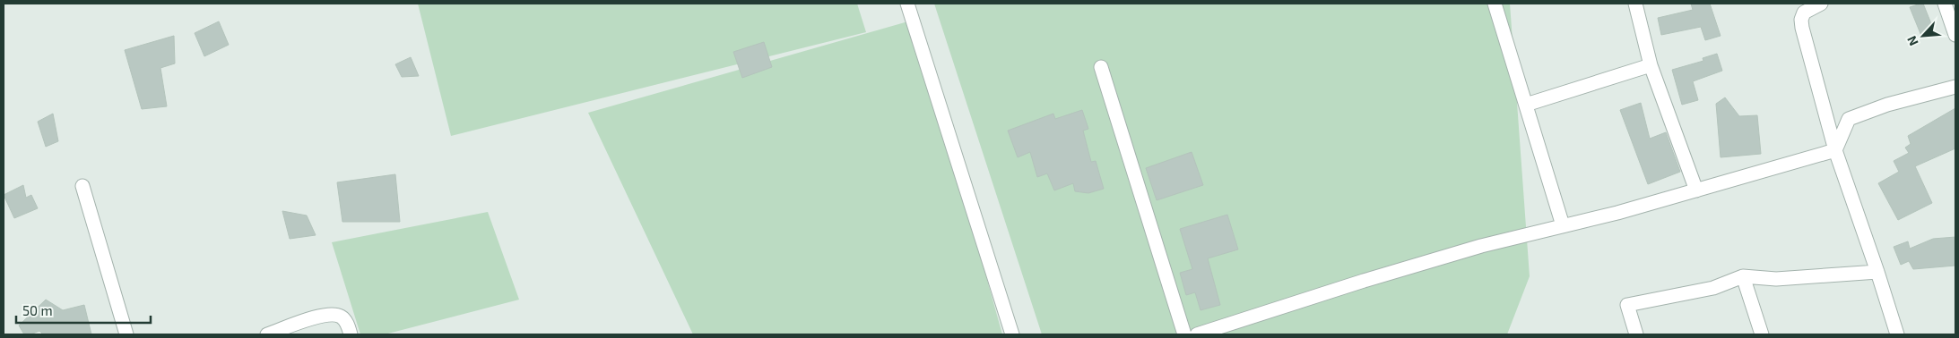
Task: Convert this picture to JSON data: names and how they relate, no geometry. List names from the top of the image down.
{
  "scale_bar": "50 m",
  "north": "bottom left"
}
